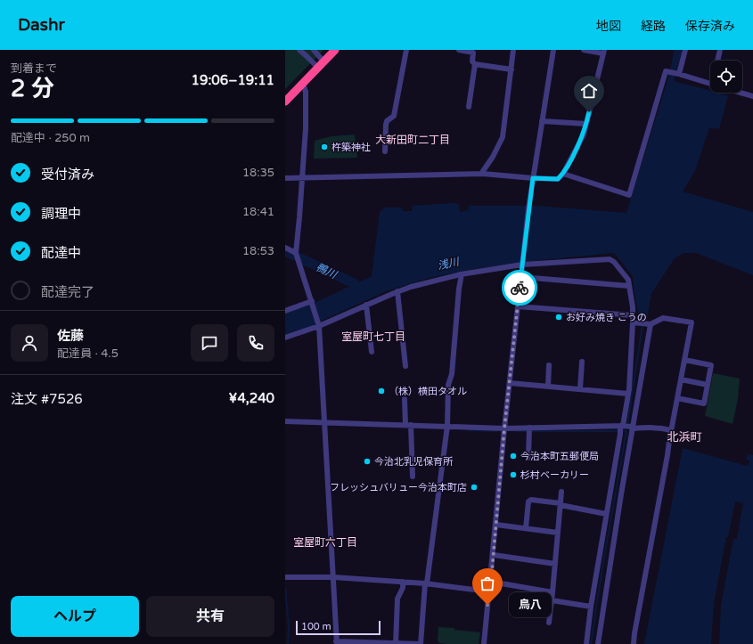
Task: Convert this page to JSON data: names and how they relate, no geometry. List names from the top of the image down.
{
  "districts": [
    "大新田町二丁目",
    "室屋町七丁目",
    "北浜町",
    "室屋町六丁目"
  ],
  "water": ["浅川", "鴨川"],
  "places": [
    "杵築神社",
    "お好み焼き こうの",
    "（株）横田タオル",
    "今治本町五郵便局",
    "今治北乳児保育所",
    "杉村ベーカリー",
    "フレッシュバリュー今治本町店",
    "鳥八"
  ],
  "scale_bar": "100 m",
  "page": {
    "header": "Dashr",
    "nav": ["地図", "経路", "保存済み"],
    "heading": ["2 分", "到着まで", "19:06–19:11"],
    "panel": [
      "佐藤",
      "配達員 · 4.5",
      "注文 #7526",
      "¥4,240"
    ],
    "bar": "配達中 · 250 m",
    "list": [
      ["受付済み", "18:35"],
      ["調理中", "18:41"],
      ["配達中", "18:53"],
      "配達完了"
    ],
    "buttons": ["ヘルプ", "共有"],
    "bubble": "鳥八",
    "scale": "100 m"
  }
}
